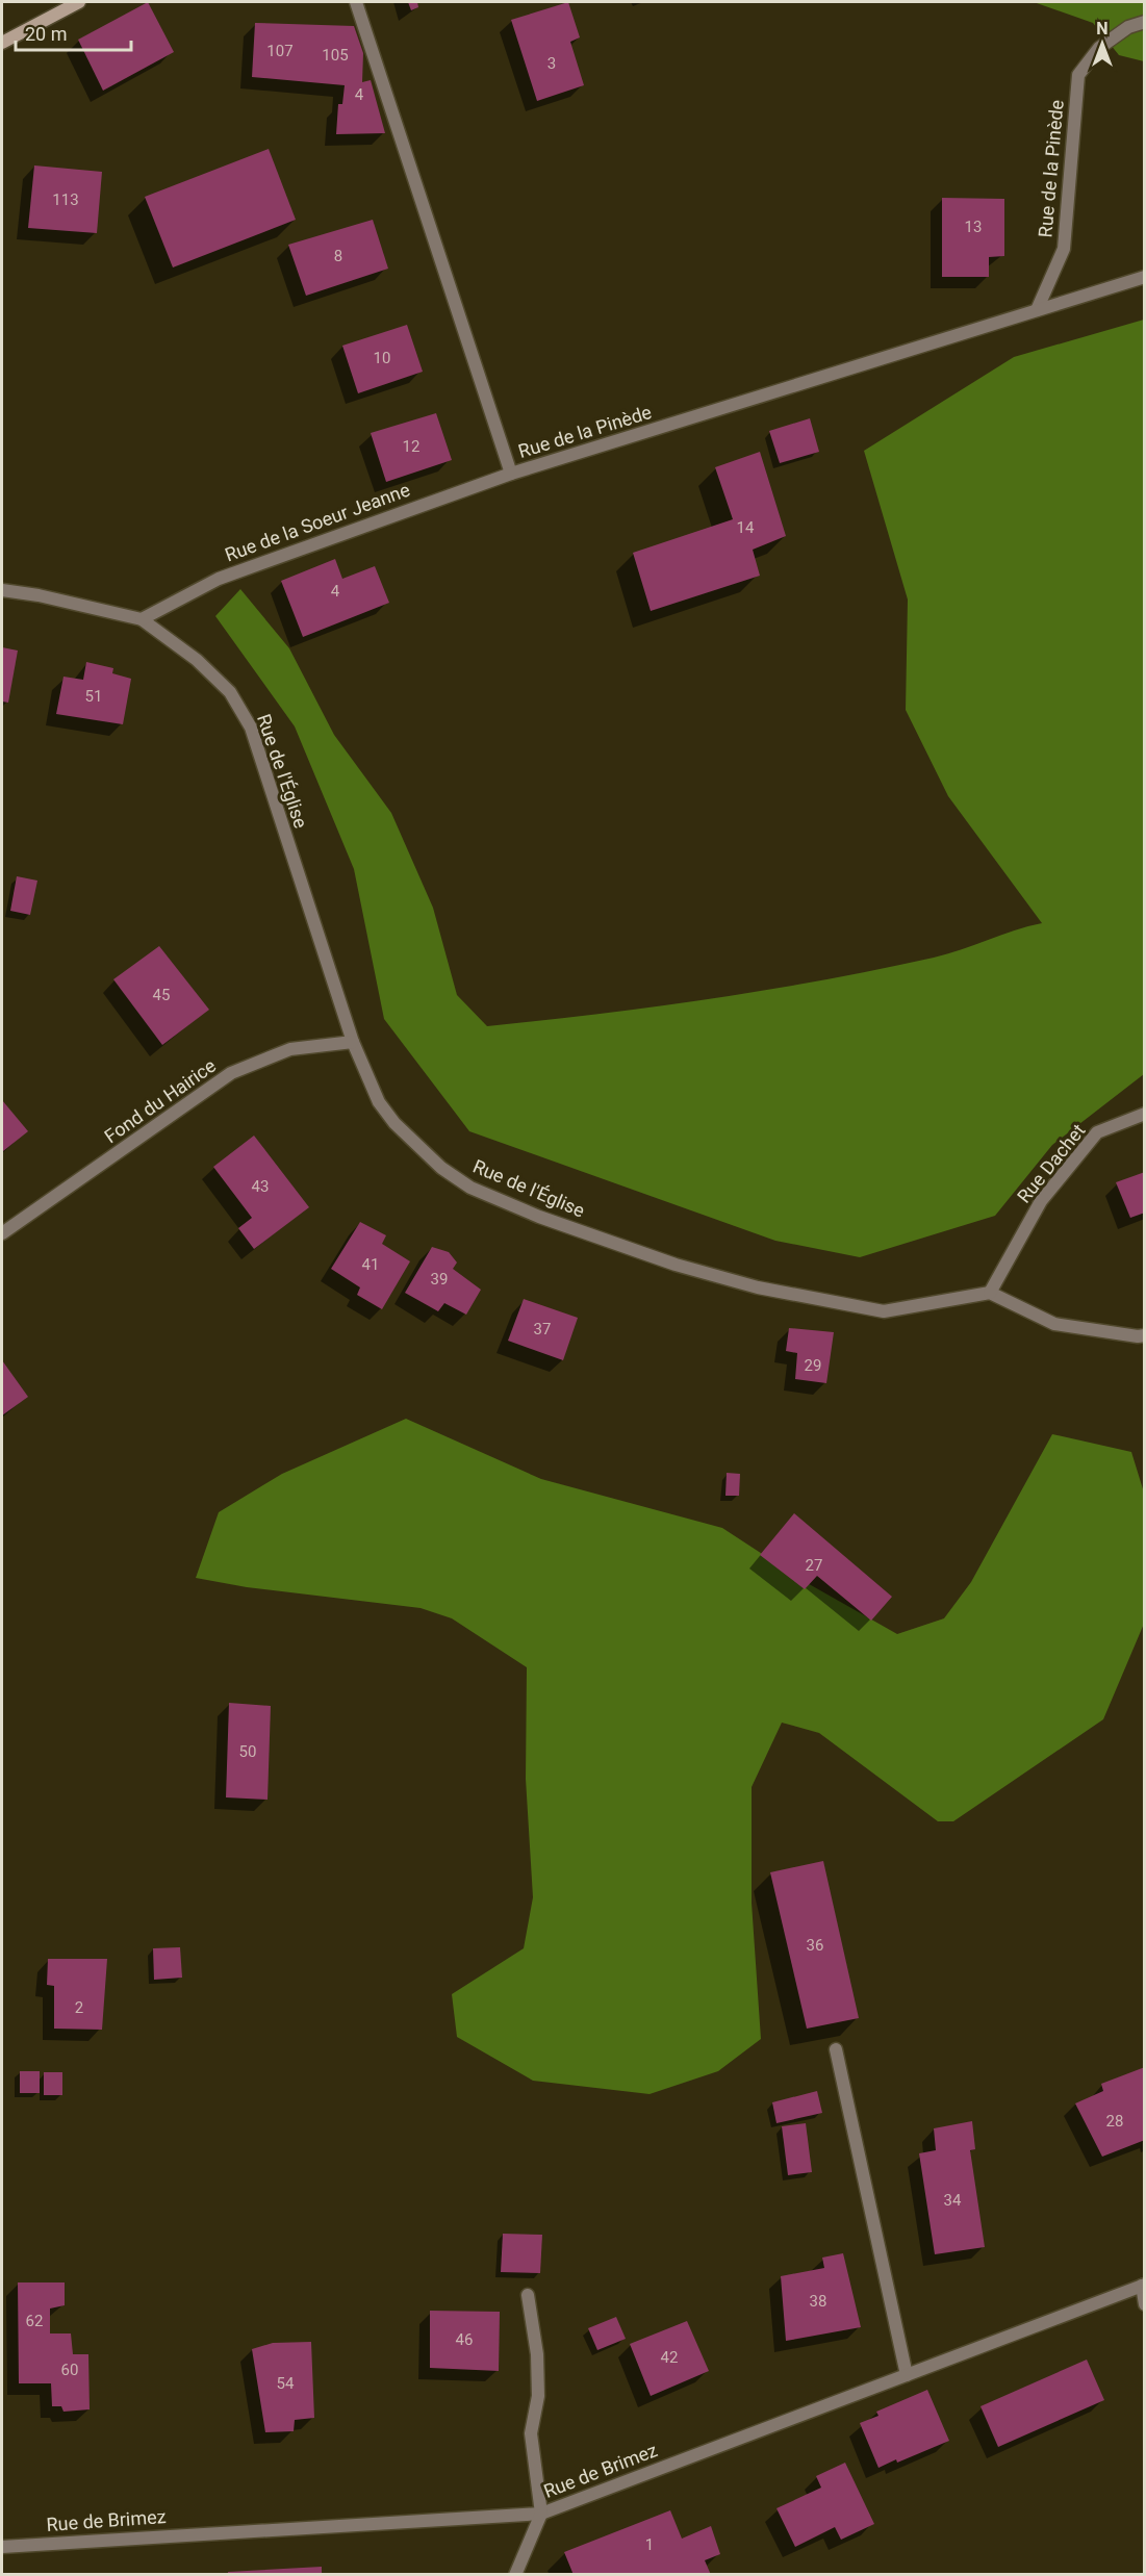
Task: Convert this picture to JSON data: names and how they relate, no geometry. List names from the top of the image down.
{
  "streets": {
    "street": [
      "Rue de la Pinède",
      "Rue de la Soeur Jeanne",
      "Rue de l'Église",
      "Fond du Hairice",
      "Rue Dachet",
      "Rue de Brimez"
    ]
  },
  "crossings": [
    ["Rue de la Pinède", "Rue de la Soeur Jeanne"],
    ["Rue de la Soeur Jeanne", "Rue de l'Église"],
    ["Rue de l'Église", "Fond du Hairice"],
    ["Rue de l'Église", "Rue Dachet"]
  ],
  "house_numbers": [
    "107",
    "105",
    "3",
    "4",
    "113",
    "13",
    "8",
    "10",
    "12",
    "14",
    "4",
    "51",
    "45",
    "43",
    "41",
    "39",
    "37",
    "29",
    "27",
    "50",
    "36",
    "2",
    "28",
    "34",
    "38",
    "62",
    "46",
    "42",
    "60",
    "54",
    "1"
  ],
  "scale_bar": "20 m",
  "north": "top"
}
